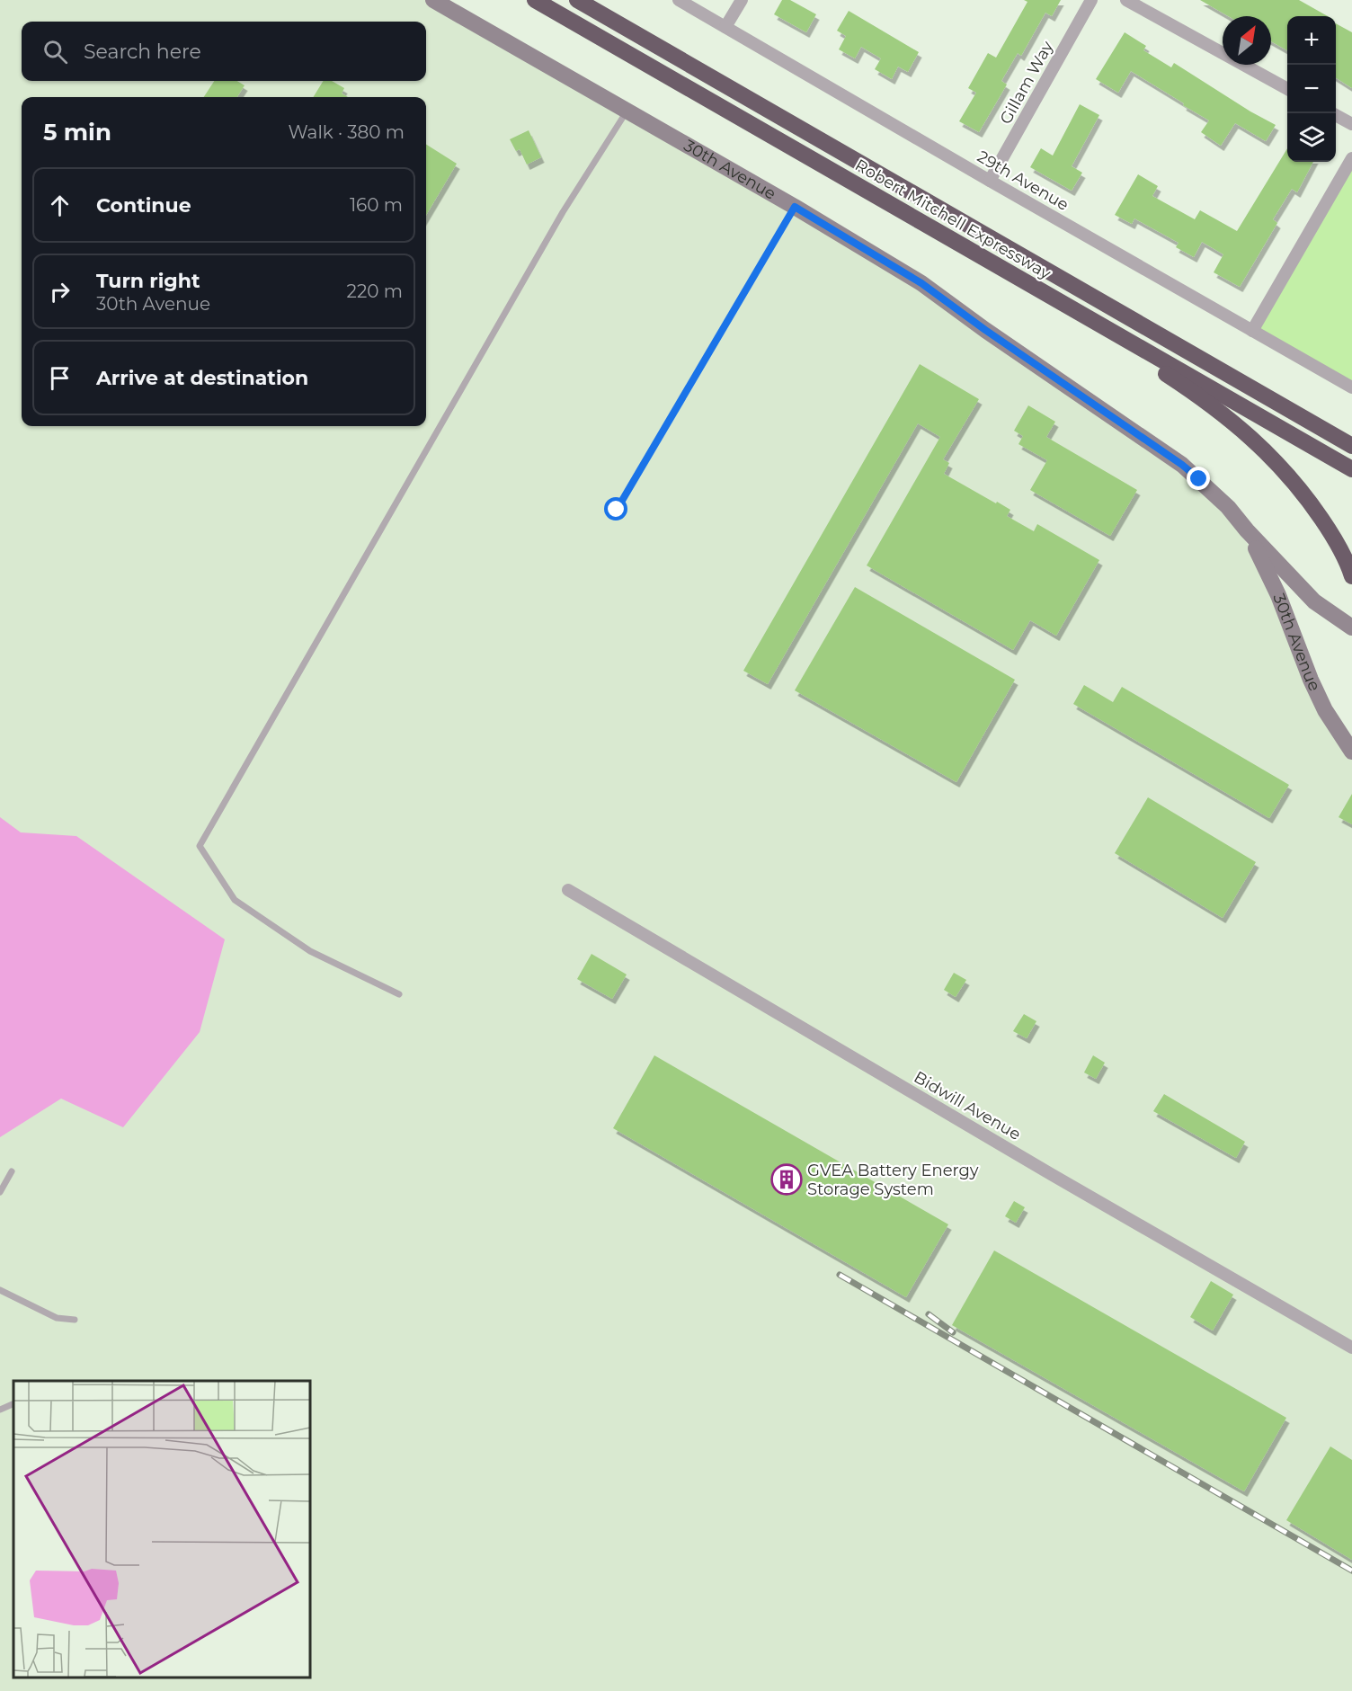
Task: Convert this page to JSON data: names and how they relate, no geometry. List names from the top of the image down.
{
  "streets": {
    "highway": ["Robert Mitchell Expressway"],
    "main road": ["30th Avenue"],
    "street": ["Gillam Way", "29th Avenue", "Bidwill Avenue"]
  },
  "crossings": [
    ["Gillam Way", "29th Avenue"]
  ],
  "places": {
    "building": ["GVEA Battery Energy Storage System"]
  },
  "north": "top right",
  "page": {
    "map_buttons": ["+", "−"],
    "search": "Search here",
    "heading": ["5 min", "Walk · 380 m"],
    "list": [
      ["Continue", "160 m"],
      ["Turn right", "30th Avenue", "220 m"],
      "Arrive at destination"
    ]
  }
}
